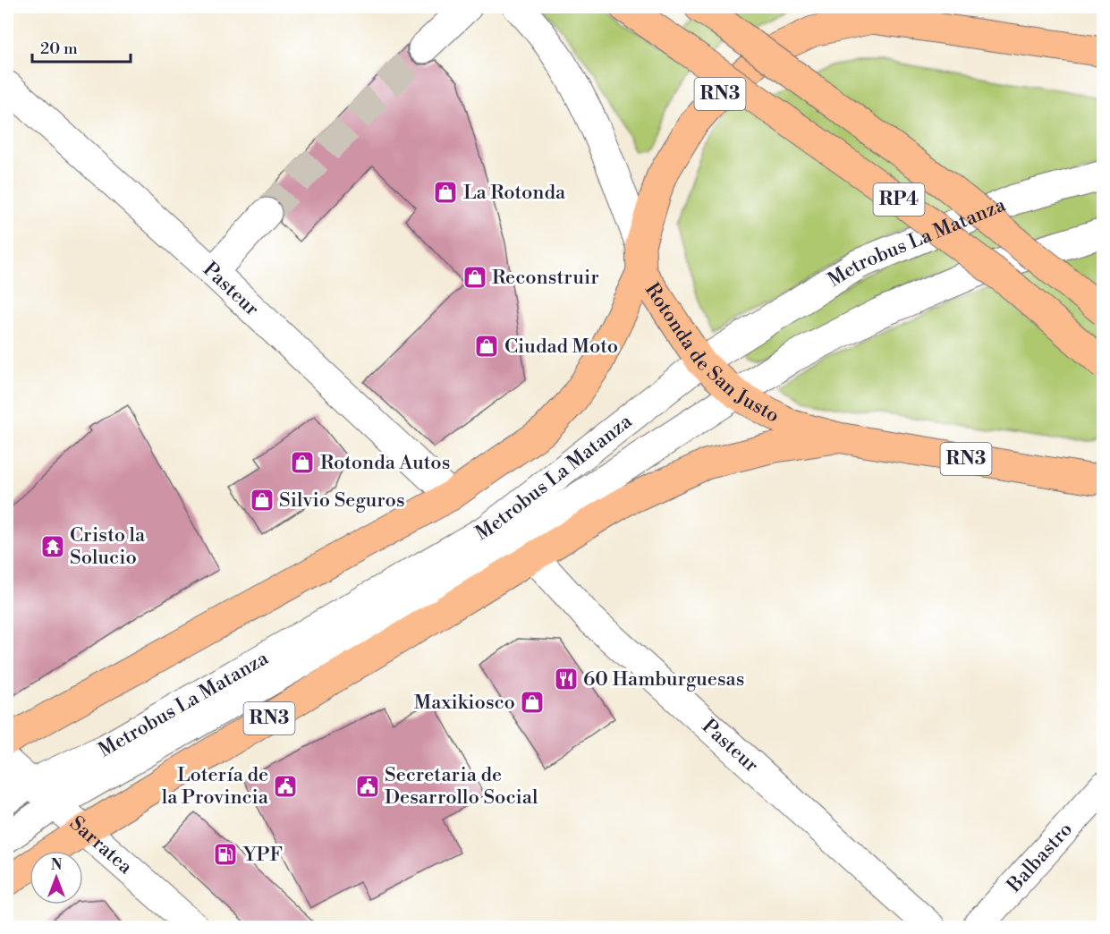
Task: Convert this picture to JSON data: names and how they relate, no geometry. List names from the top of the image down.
{
  "streets": {
    "main road": ["RN3", "RP4", "Rotonda de San Justo"],
    "street": [
      "Metrobus La Matanza",
      "Pasteur",
      "Sarratea",
      "Balbastro"
    ]
  },
  "crossings": [
    ["RN3", "Pasteur"],
    ["RN3", "Rotonda de San Justo"],
    ["RN3", "Sarratea"],
    ["Metrobus La Matanza", "Rotonda de San Justo"],
    ["Metrobus La Matanza", "Sarratea"]
  ],
  "places": {
    "shop": [
      "La Rotonda",
      "Reconstruir",
      "Ciudad Moto",
      "Rotonda Autos",
      "Silvio Seguros",
      "Maxikiosco"
    ],
    "temple": ["Cristo la Solucio"],
    "restaurant": ["60 Hamburguesas"],
    "public building": ["Lotería de la Provincia", "Secretaria de Desarrollo Social"],
    "fuel station": ["YPF"]
  },
  "scale_bar": "20 m",
  "north": "top"
}
